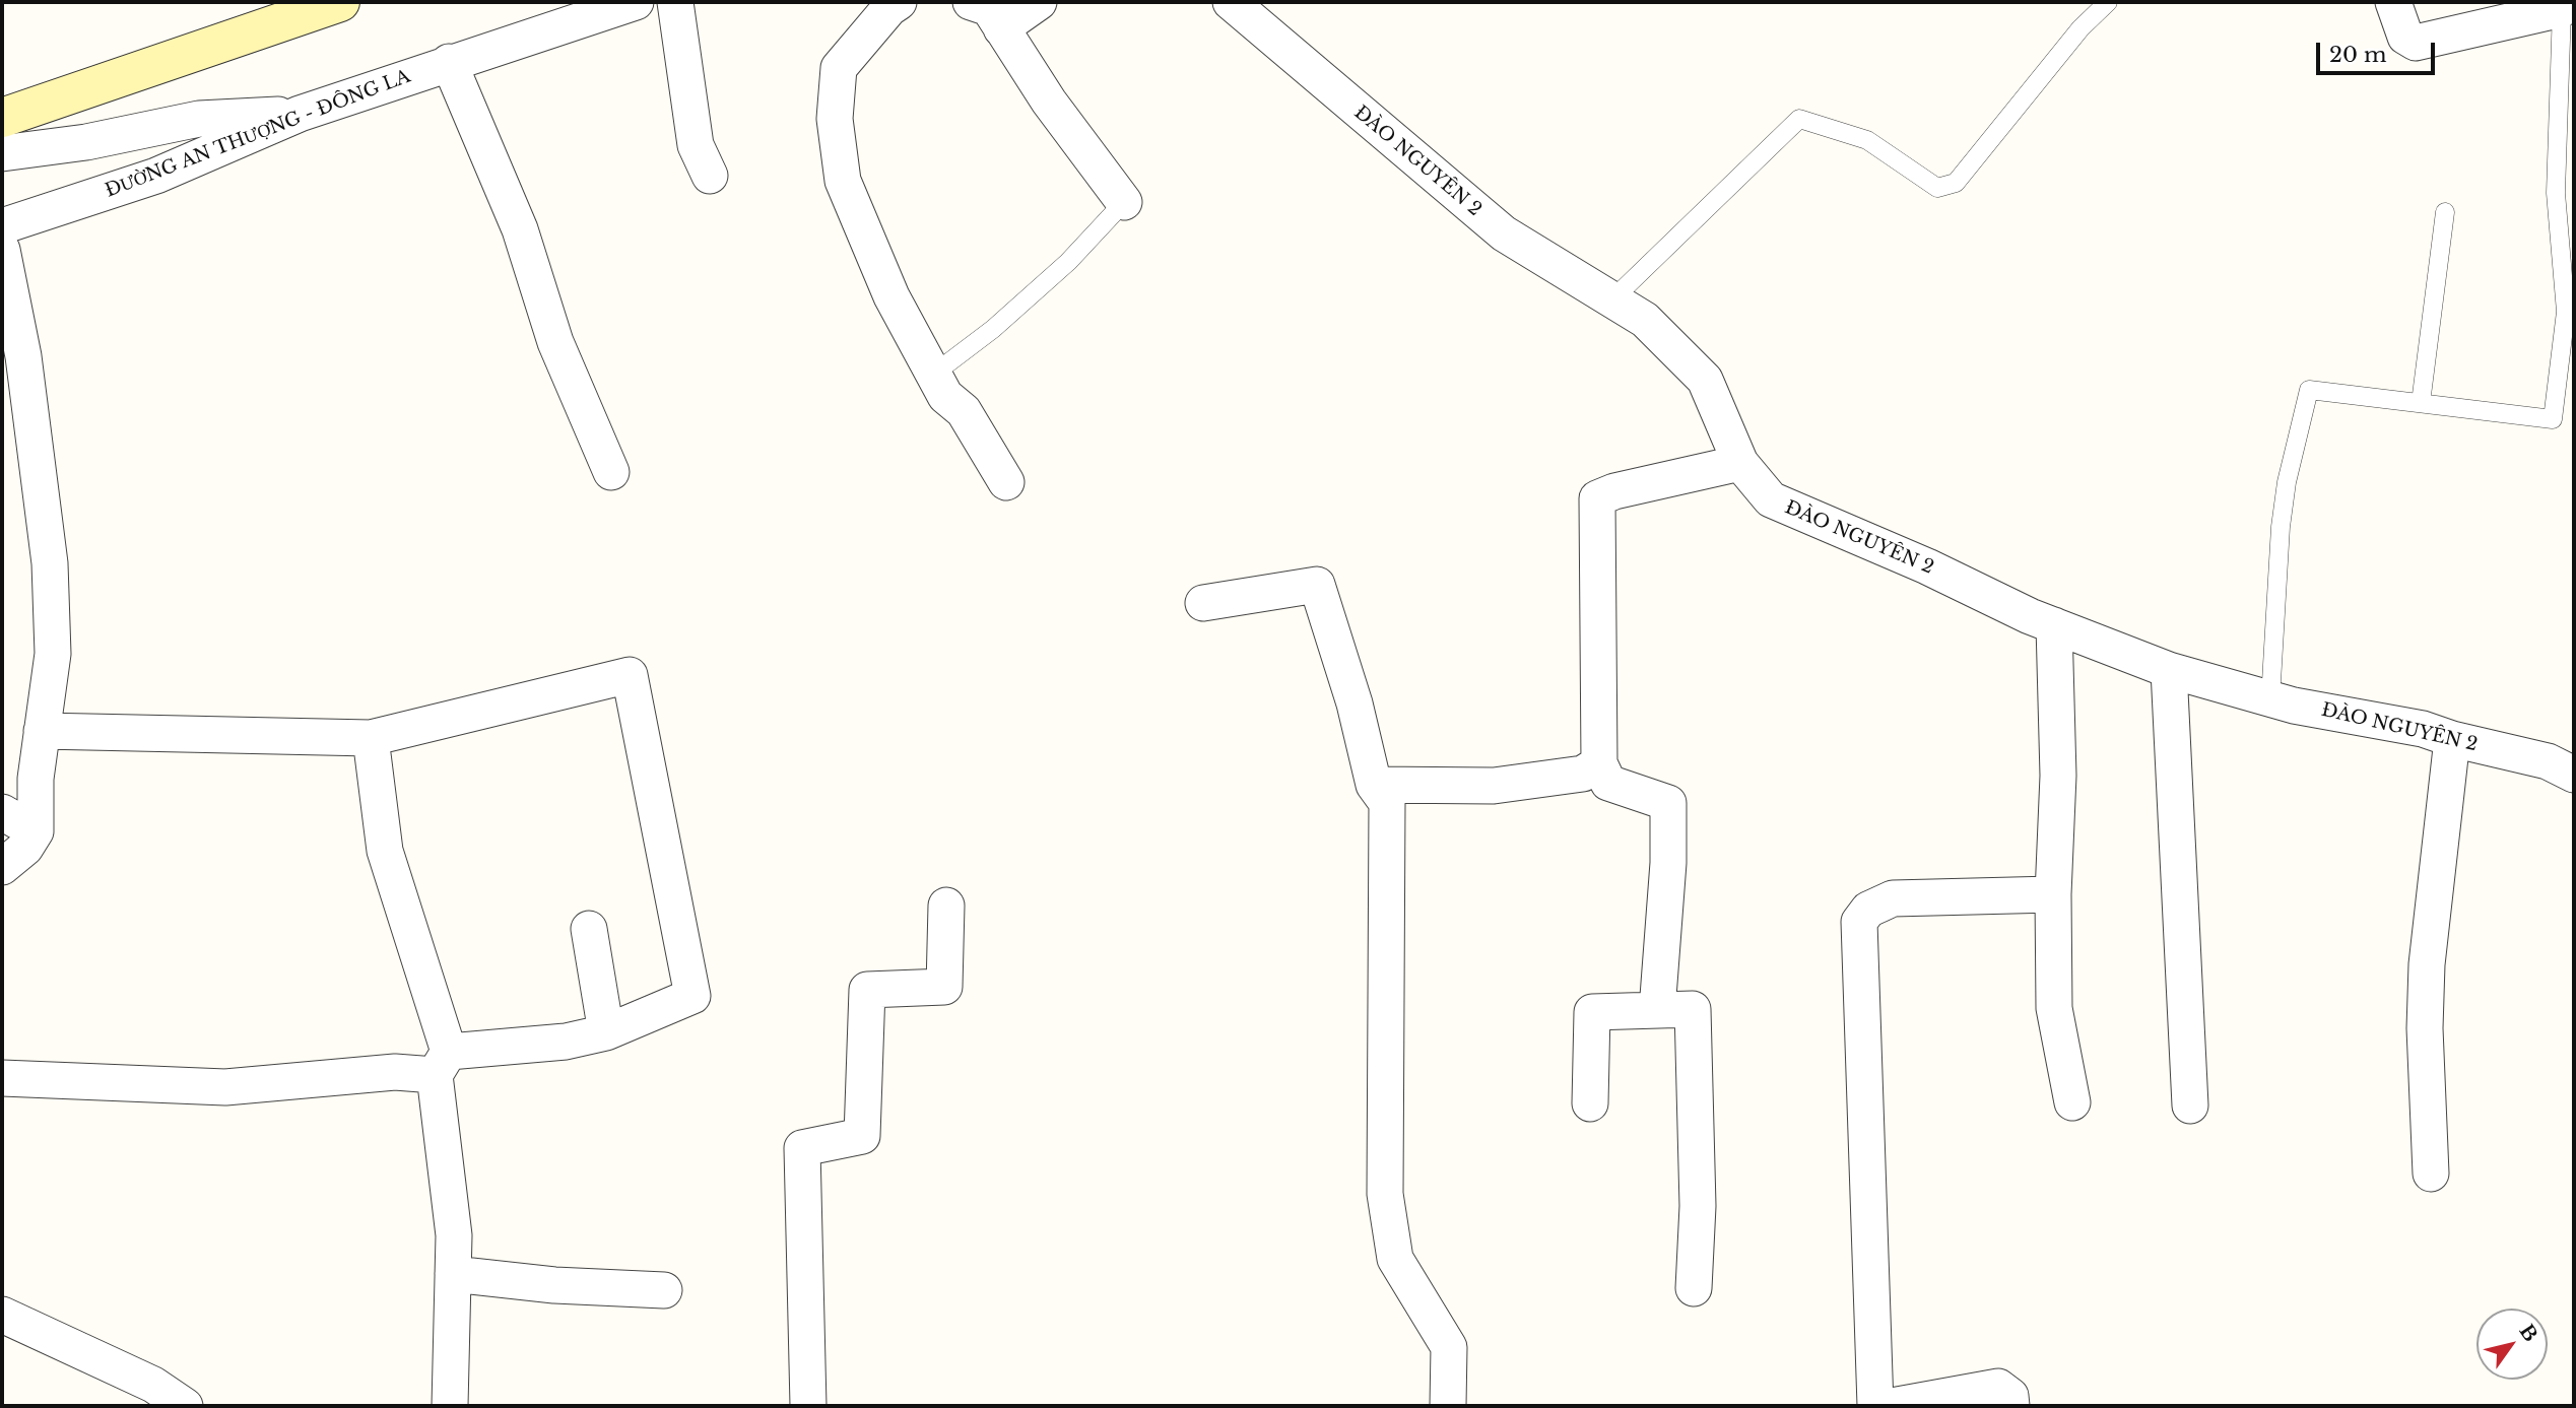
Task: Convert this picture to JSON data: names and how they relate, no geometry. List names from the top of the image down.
{
  "streets": {
    "street": ["ĐƯỜNG AN THƯỢNG - ĐÔNG LA", "ĐÀO NGUYÊN 2"]
  },
  "scale_bar": "20 m",
  "north": "top right"
}
